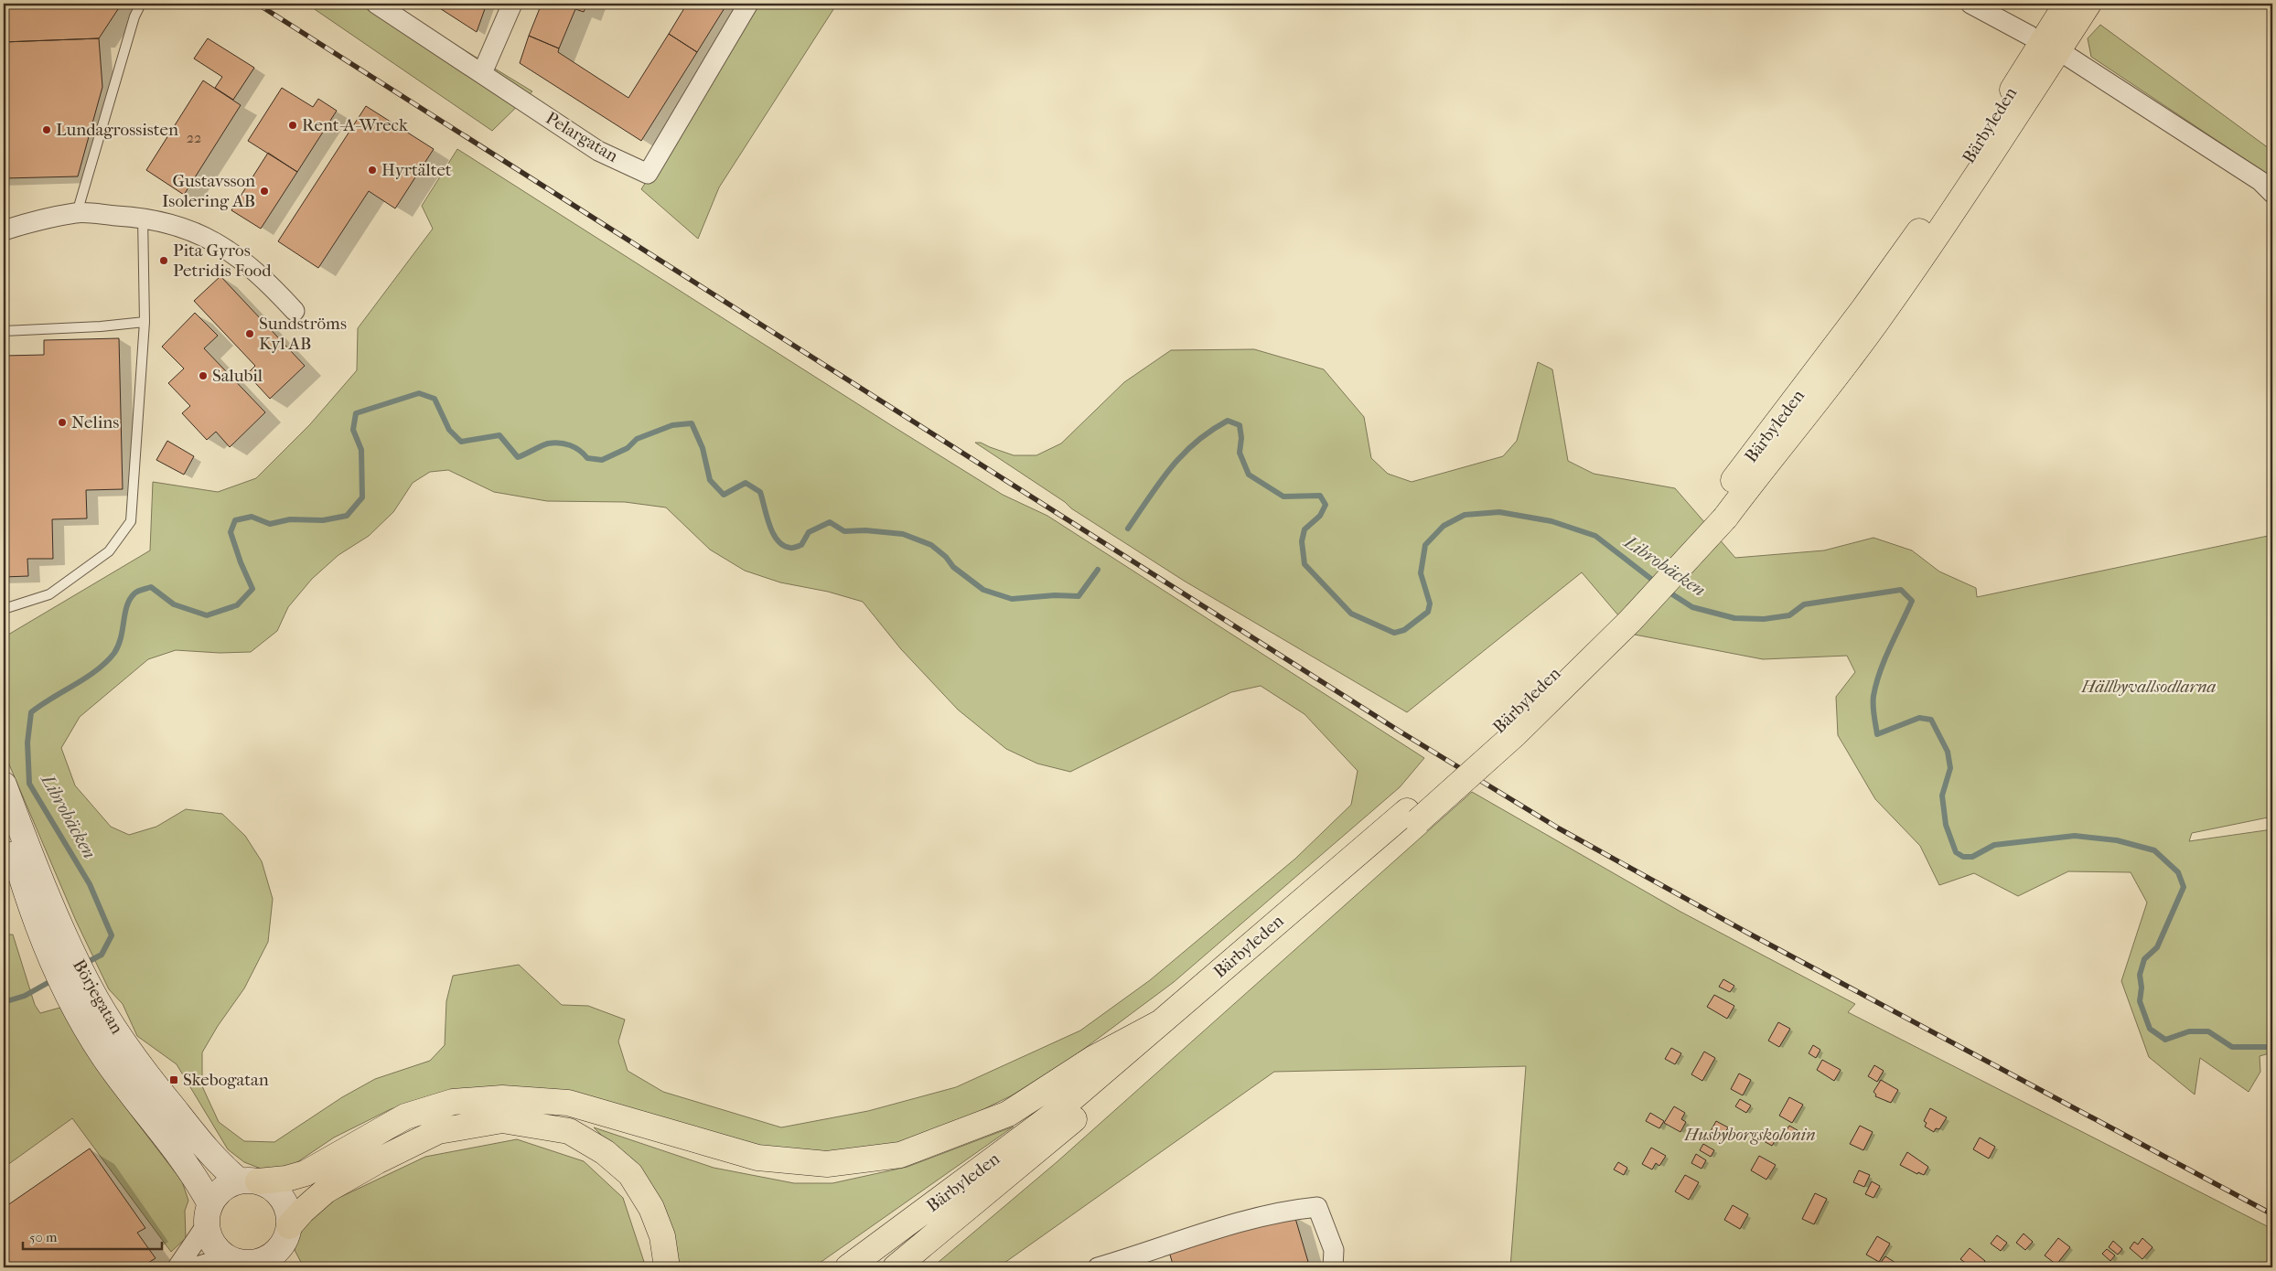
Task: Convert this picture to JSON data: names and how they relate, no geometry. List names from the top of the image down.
{
  "streets": {
    "main road": ["Bärbyleden"],
    "street": ["Pelargatan", "Börjegatan"]
  },
  "water": ["Librobäcken"],
  "parks": ["Hällbyvallsodlarna", "Husbyborgskolonin"],
  "places": {
    "other": [
      "Rent-A-Wreck",
      "Lundagrossisten",
      "Hyrtältet",
      "Gustavsson Isolering AB",
      "Pita Gyros Petridis Food",
      "Sundströms Kyl AB",
      "Salubil",
      "Nelins"
    ],
    "transit": ["Skebogatan"]
  },
  "house_numbers": ["22"],
  "scale_bar": "50 m"
}
